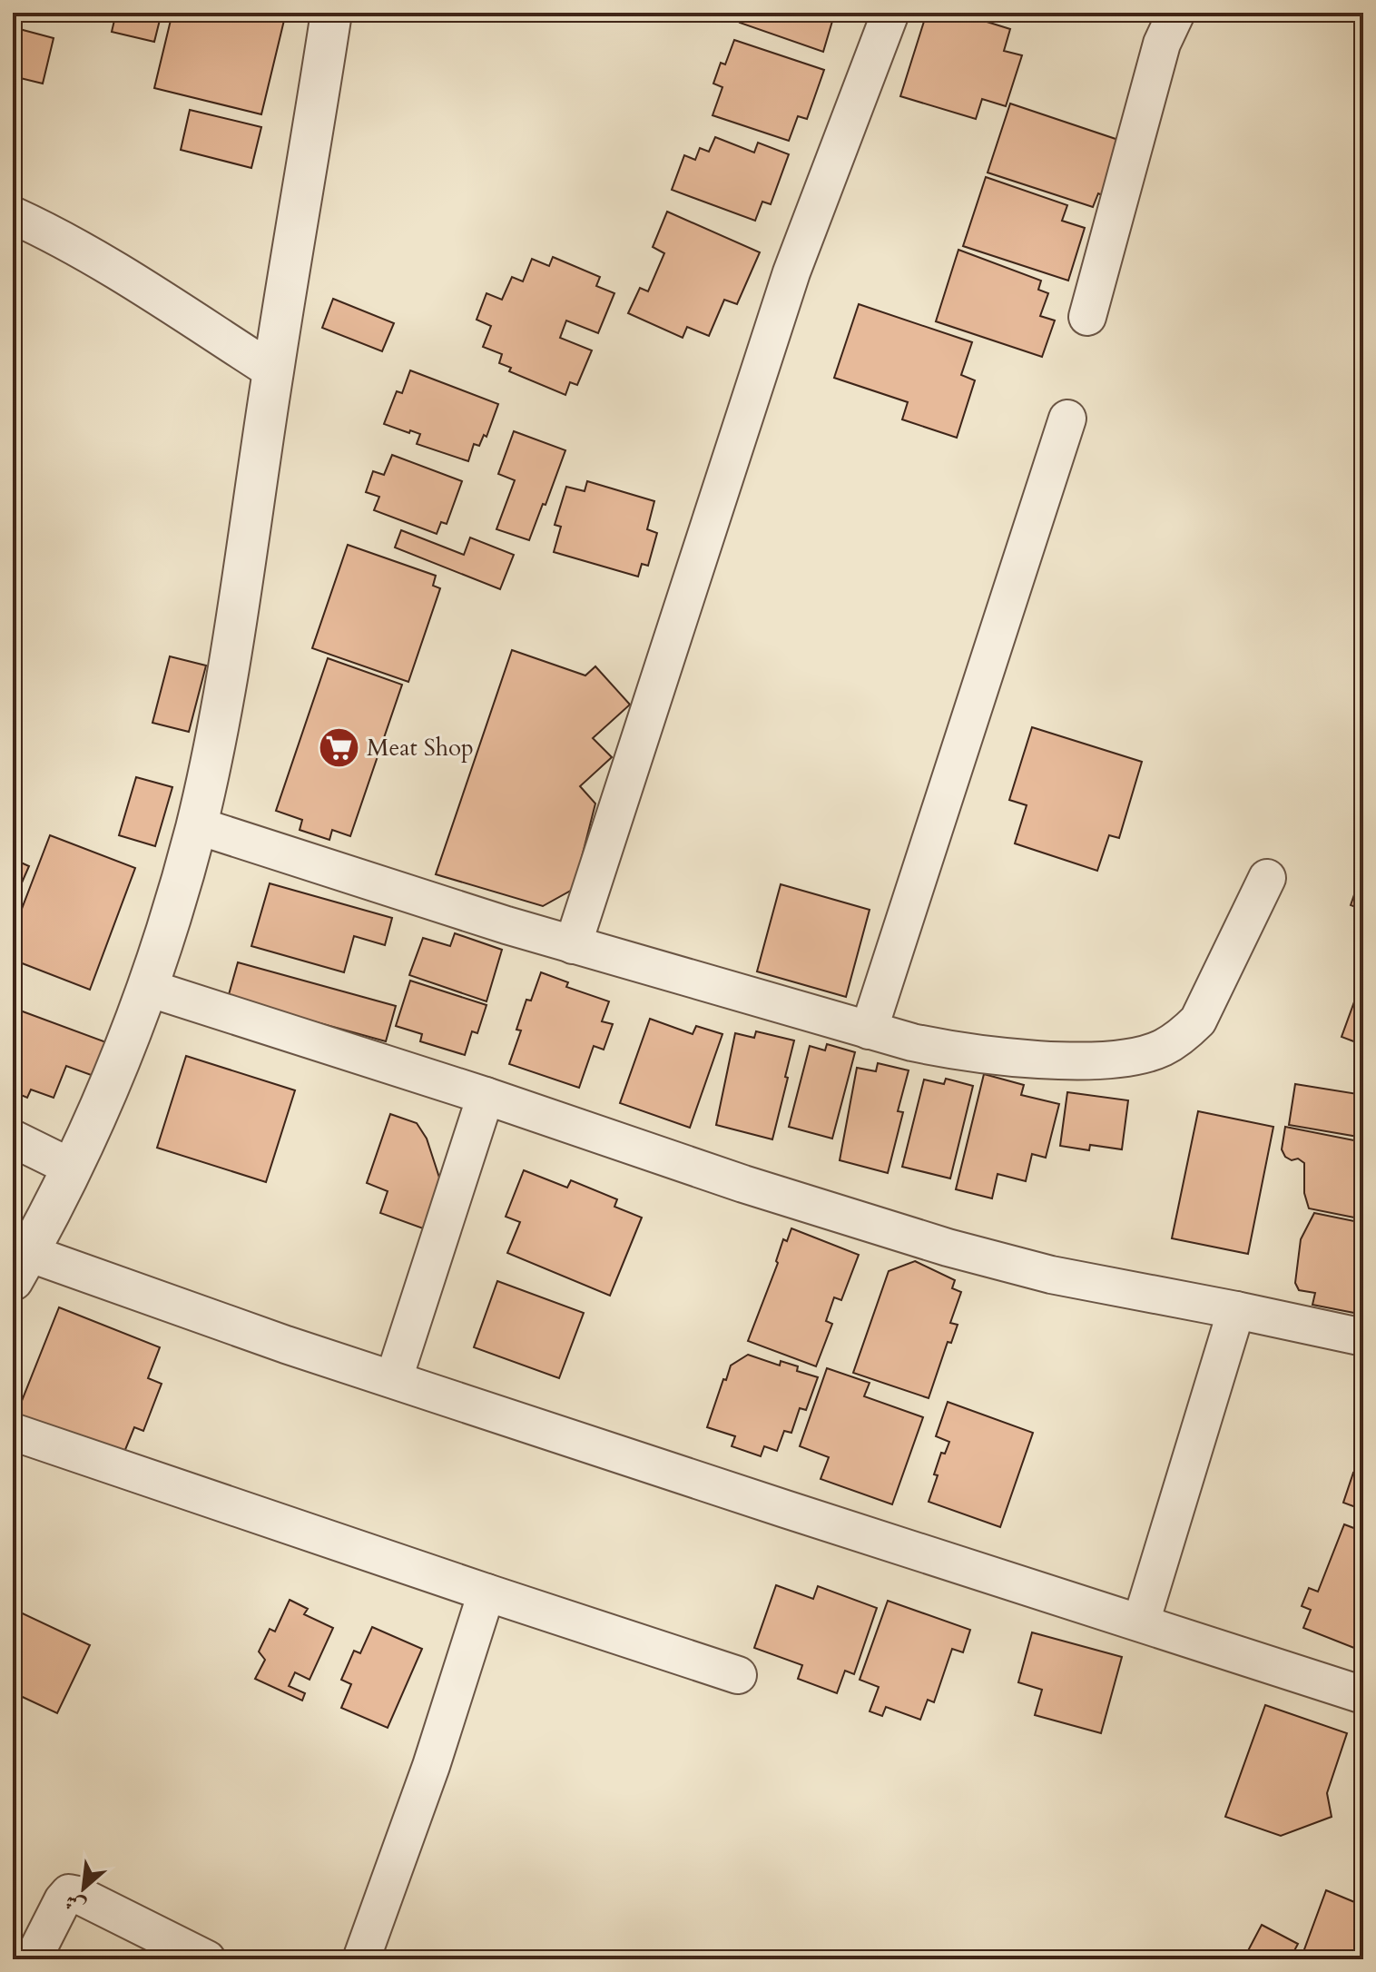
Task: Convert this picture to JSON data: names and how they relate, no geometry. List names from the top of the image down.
{
  "places": {
    "supermarket": ["Meat Shop"]
  },
  "north": "bottom left"
}
